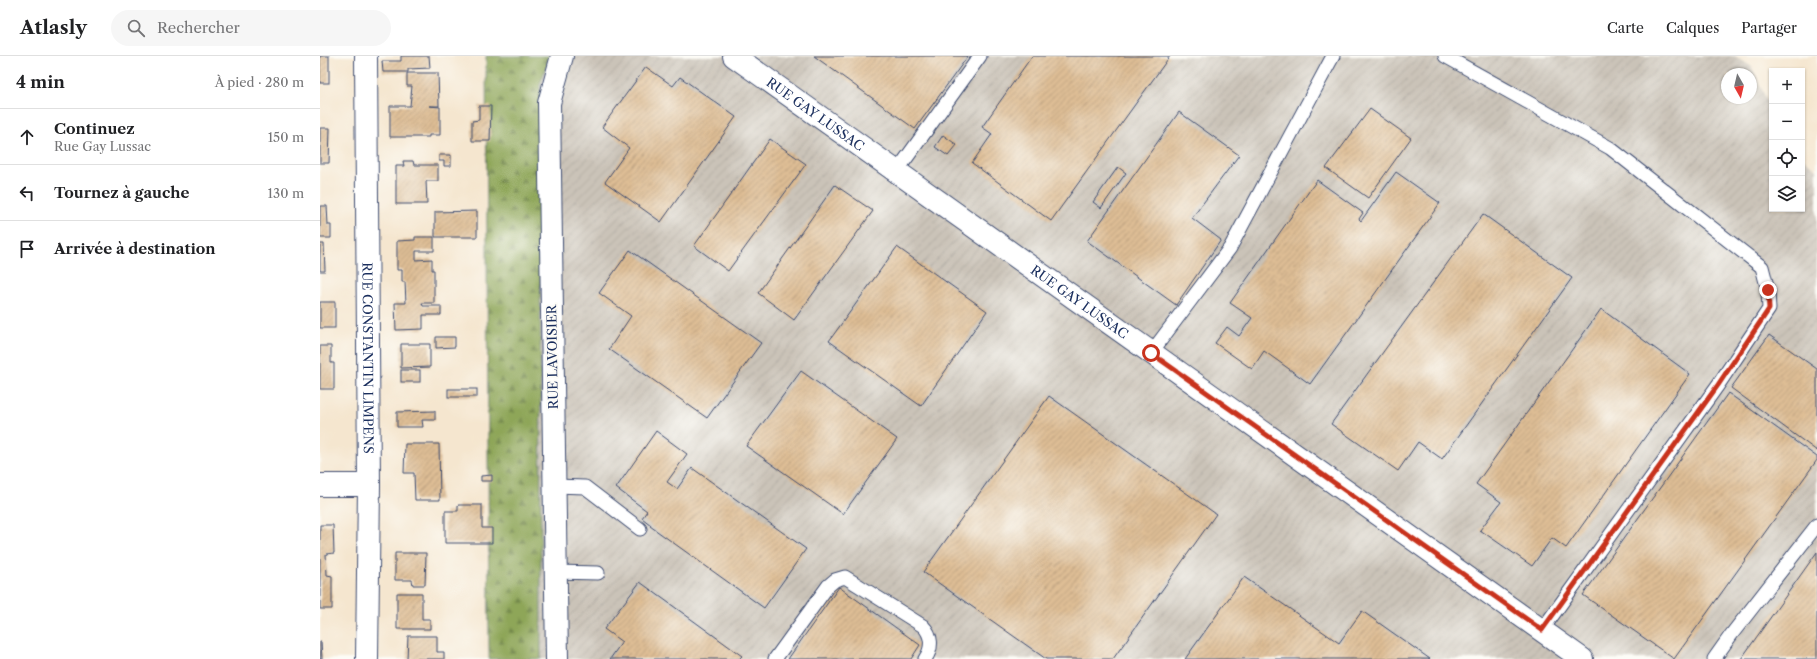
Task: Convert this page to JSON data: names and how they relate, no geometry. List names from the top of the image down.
{
  "streets": {
    "street": ["RUE GAY LUSSAC", "RUE LAVOISIER", "RUE CONSTANTIN LIMPENS"]
  },
  "north": "bottom",
  "page": {
    "header": "Atlasly",
    "search": "Rechercher",
    "nav": ["Carte", "Calques", "Partager"],
    "heading": ["4 min", "À pied · 280 m"],
    "map_buttons": ["+", "−"],
    "list": [
      ["Continuez", "Rue Gay Lussac", "150 m"],
      ["Tournez à gauche", "130 m"],
      "Arrivée à destination"
    ]
  }
}
